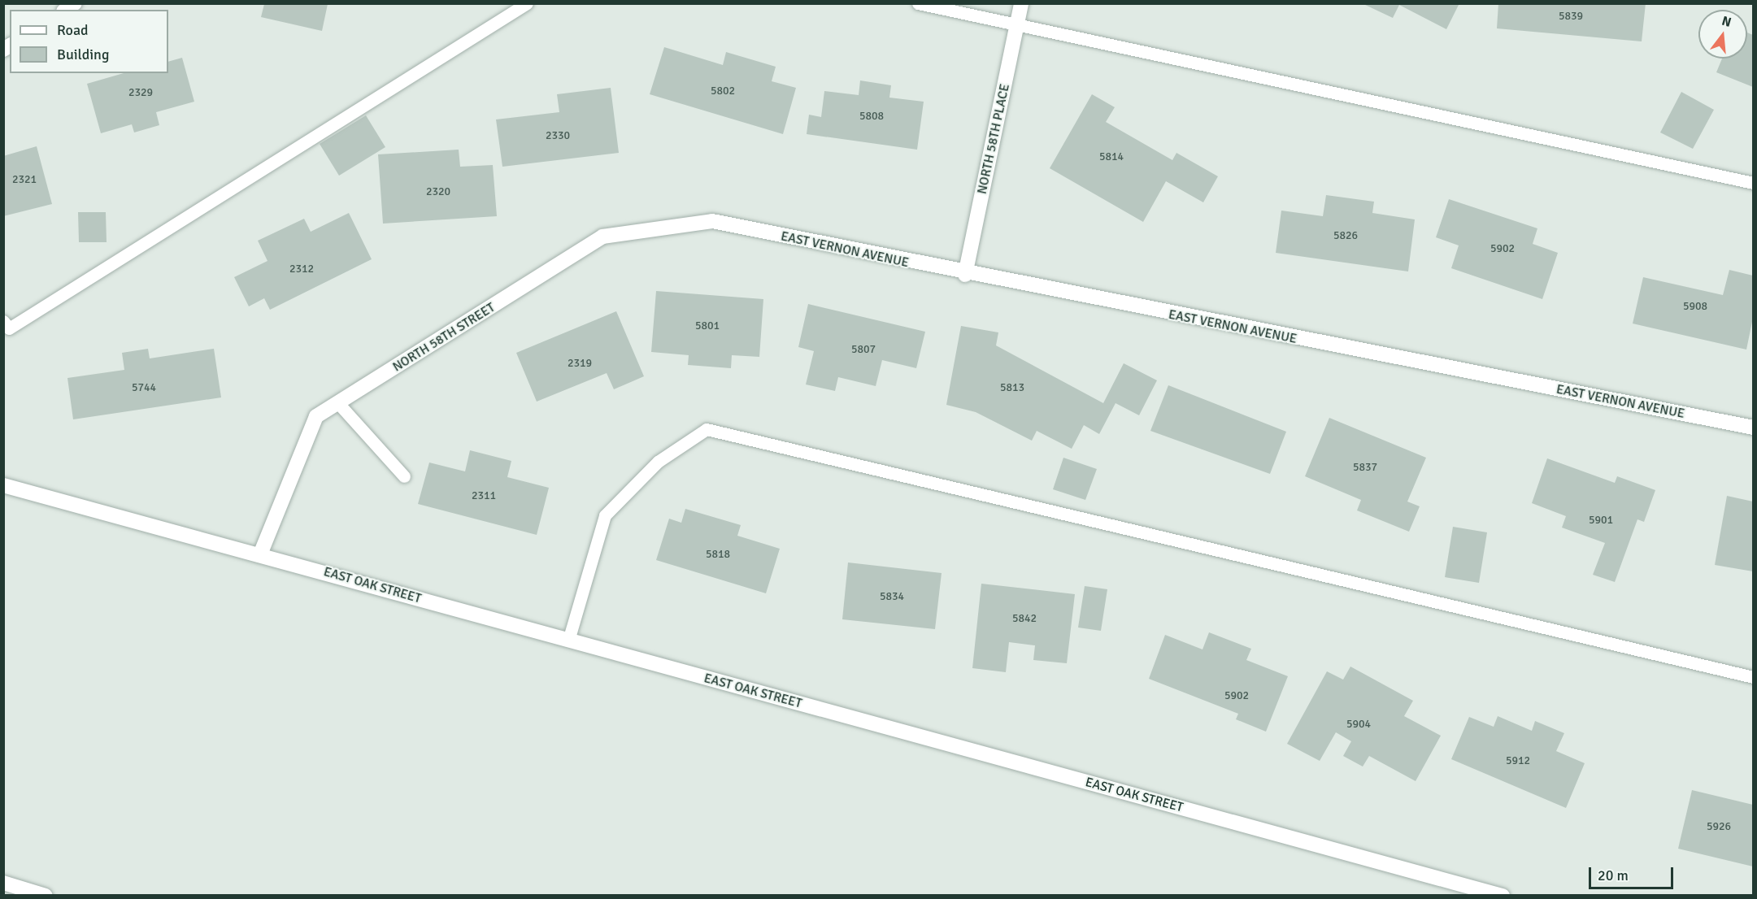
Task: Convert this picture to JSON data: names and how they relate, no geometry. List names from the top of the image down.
{
  "streets": {
    "street": [
      "NORTH 58TH PLACE",
      "EAST VERNON AVENUE",
      "NORTH 58TH STREET",
      "EAST OAK STREET"
    ]
  },
  "crossings": [
    ["NORTH 58TH PLACE", "EAST VERNON AVENUE"],
    ["EAST VERNON AVENUE", "NORTH 58TH STREET"],
    ["NORTH 58TH STREET", "EAST OAK STREET"]
  ],
  "house_numbers": [
    "5839",
    "5802",
    "2329",
    "5808",
    "2330",
    "5814",
    "2321",
    "2320",
    "5826",
    "5902",
    "2312",
    "5908",
    "5801",
    "5807",
    "2319",
    "5744",
    "5813",
    "5837",
    "2311",
    "5901",
    "5818",
    "5834",
    "5842",
    "5902",
    "5904",
    "5912",
    "5926"
  ],
  "legend": ["Road", "Building"],
  "scale_bar": "20 m",
  "north": "top"
}
